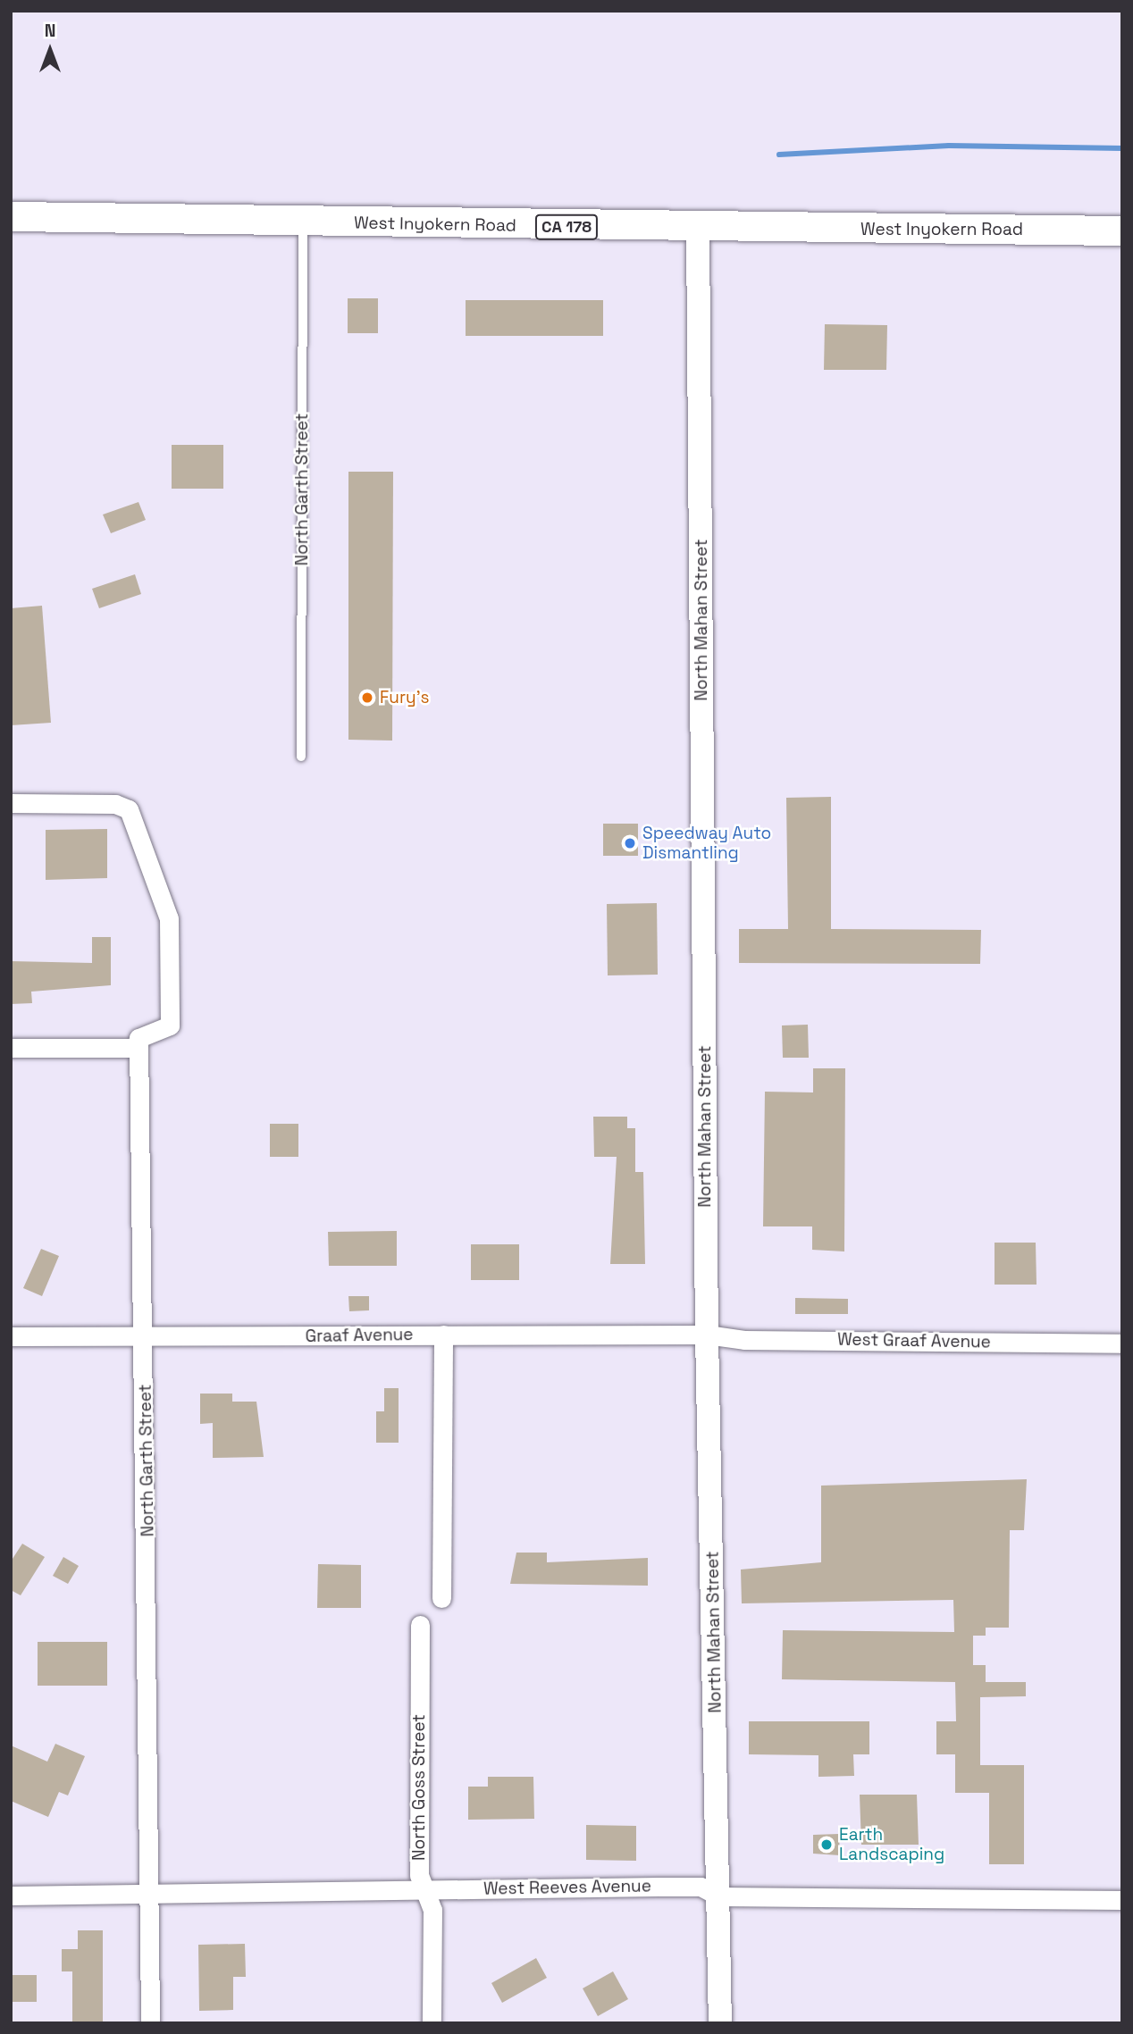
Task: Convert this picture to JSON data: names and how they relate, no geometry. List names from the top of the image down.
{
  "streets": {
    "main road": ["West Inyokern Road", "CA 178"],
    "street": [
      "North Garth Street",
      "North Mahan Street",
      "Graaf Avenue",
      "West Graaf Avenue",
      "North Goss Street",
      "West Reeves Avenue"
    ]
  },
  "crossings": [
    ["West Inyokern Road", "North Garth Street"],
    ["West Inyokern Road", "North Mahan Street"],
    ["North Garth Street", "Graaf Avenue"],
    ["North Garth Street", "West Reeves Avenue"],
    ["North Mahan Street", "Graaf Avenue"],
    ["North Mahan Street", "West Graaf Avenue"],
    ["North Mahan Street", "West Reeves Avenue"],
    ["Graaf Avenue", "West Graaf Avenue"],
    ["North Goss Street", "West Reeves Avenue"]
  ],
  "places": ["Fury's", "Speedway Auto Dismantling", "Earth Landscaping"],
  "north": "top"
}
